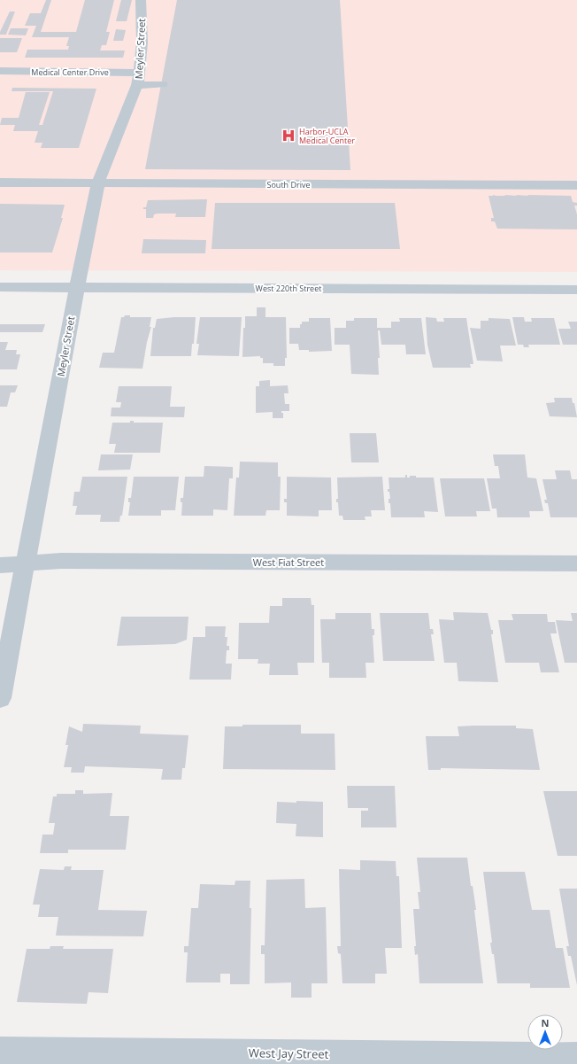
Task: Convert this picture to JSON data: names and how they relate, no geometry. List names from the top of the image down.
{
  "streets": {
    "street": [
      "Meyler Street",
      "Medical Center Drive",
      "South Drive",
      "West 220th Street",
      "West Fiat Street",
      "West Jay Street"
    ]
  },
  "crossings": [
    ["Meyler Street", "Medical Center Drive"],
    ["Meyler Street", "South Drive"],
    ["Meyler Street", "West 220th Street"],
    ["Meyler Street", "West Fiat Street"]
  ],
  "places": {
    "hospital": ["Harbor-UCLA Medical Center"]
  },
  "north": "top"
}
